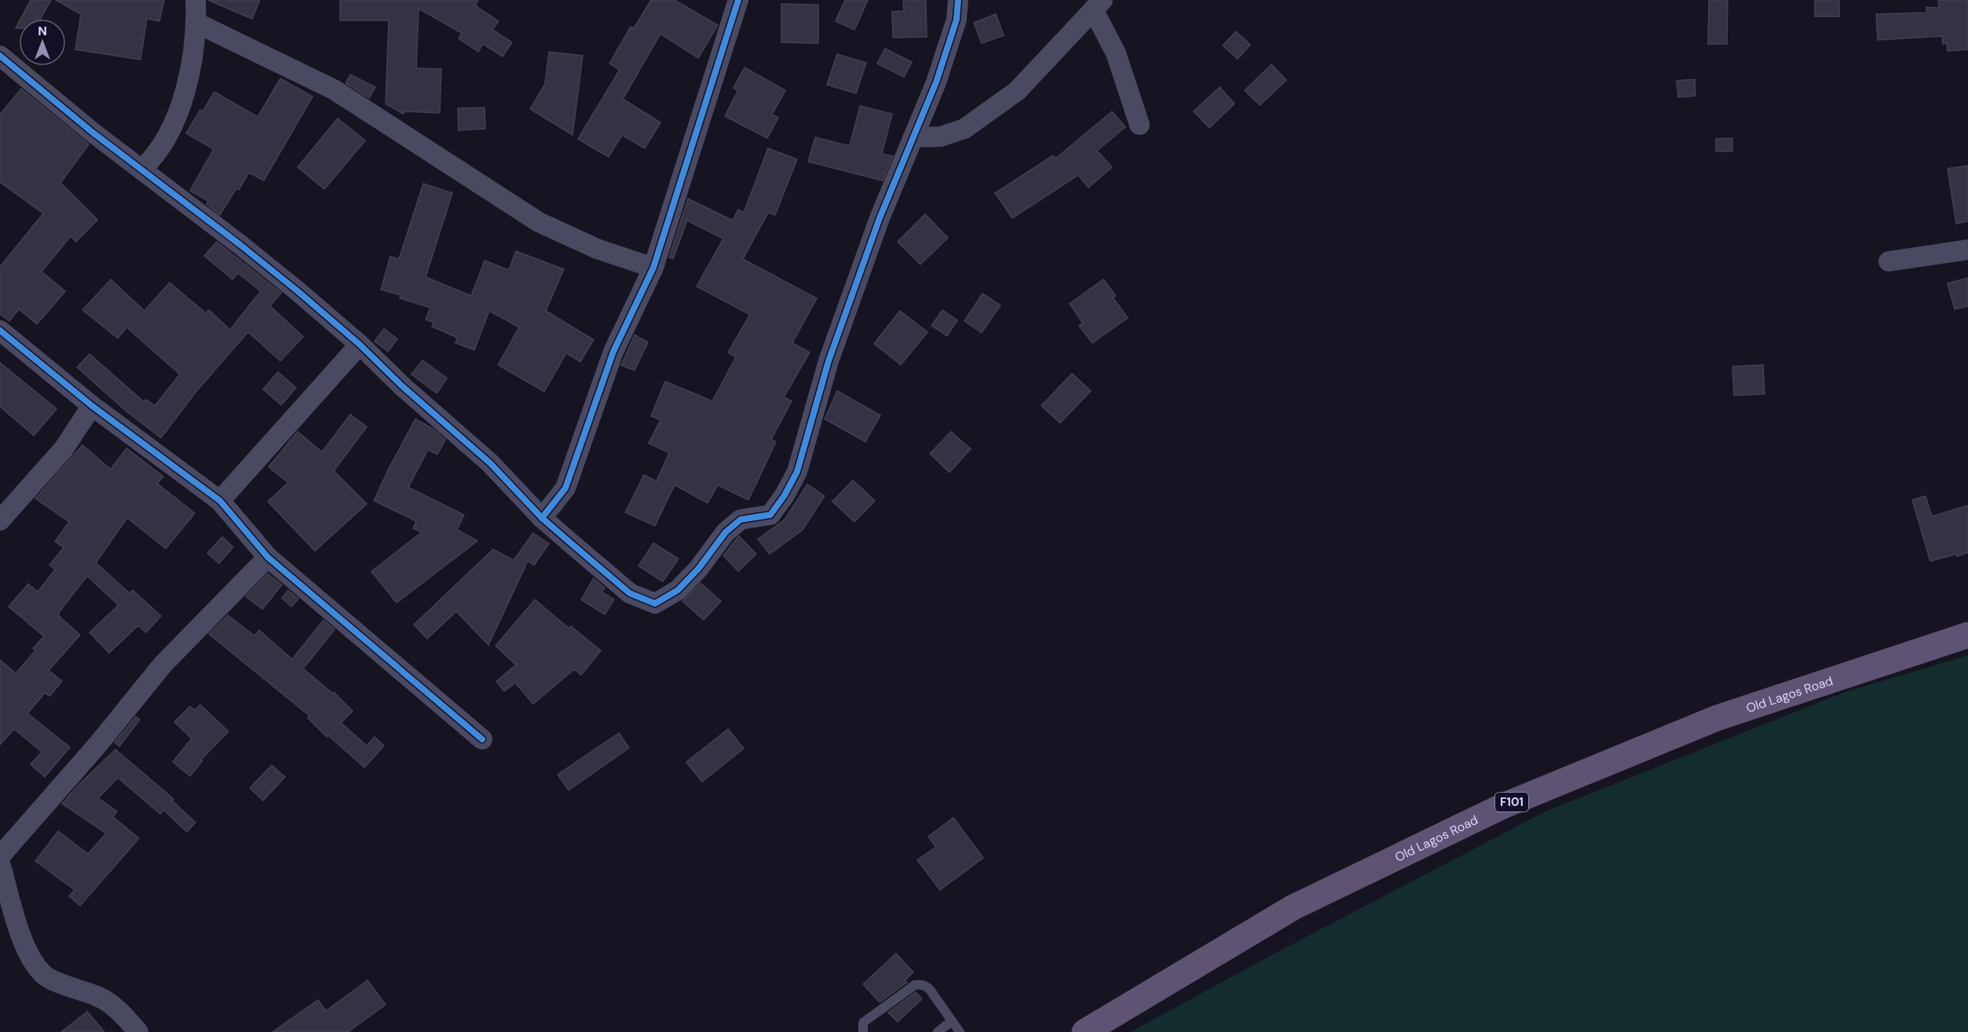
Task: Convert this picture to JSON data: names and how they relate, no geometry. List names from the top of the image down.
{
  "streets": {
    "main road": ["Old Lagos Road", "F101"]
  },
  "north": "top"
}
